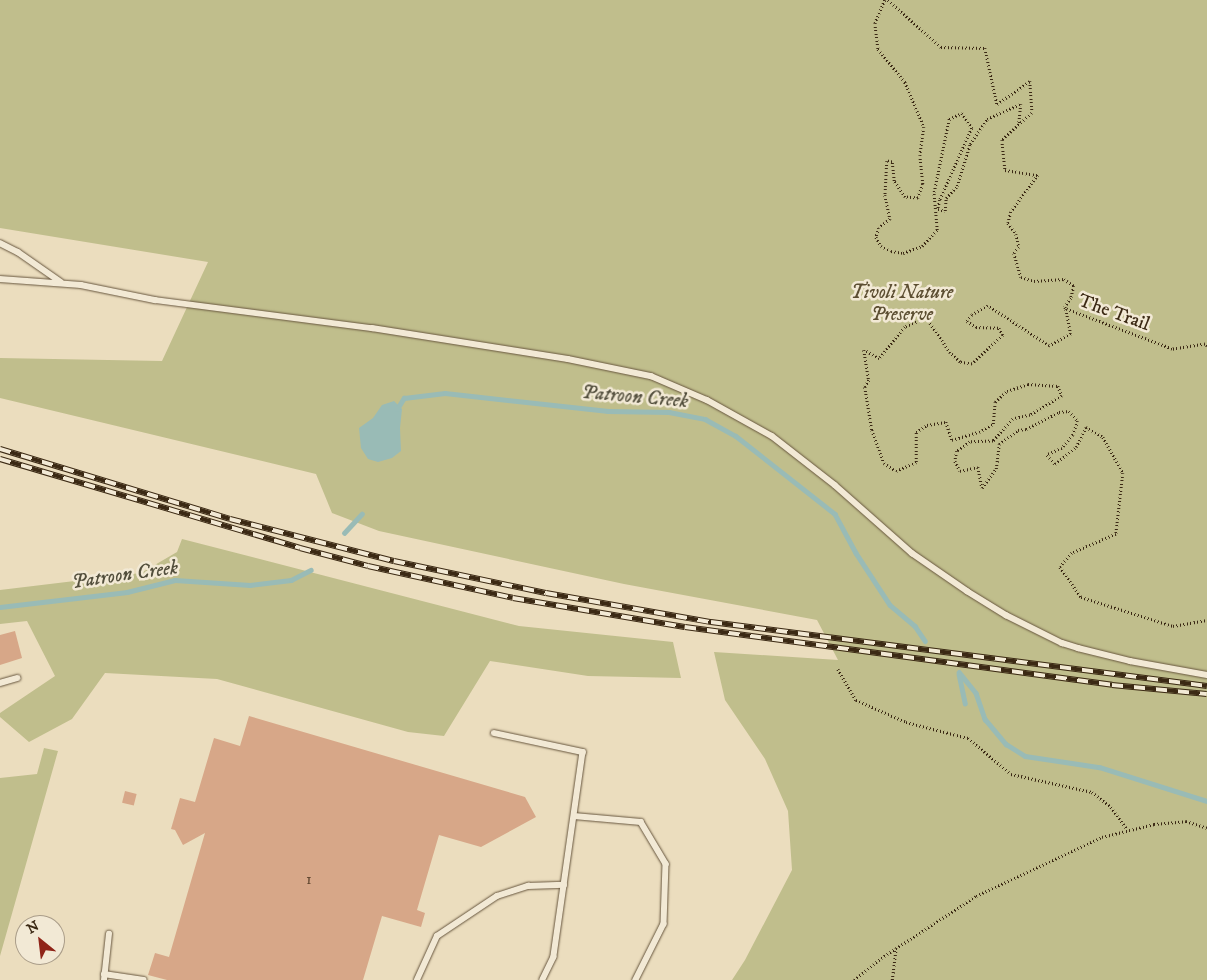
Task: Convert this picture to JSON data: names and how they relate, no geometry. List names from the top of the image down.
{
  "streets": {
    "path": ["The Trail"]
  },
  "water": ["Patroon Creek"],
  "parks": ["Tivoli Nature Preserve"],
  "house_numbers": ["1"],
  "north": "top left"
}
